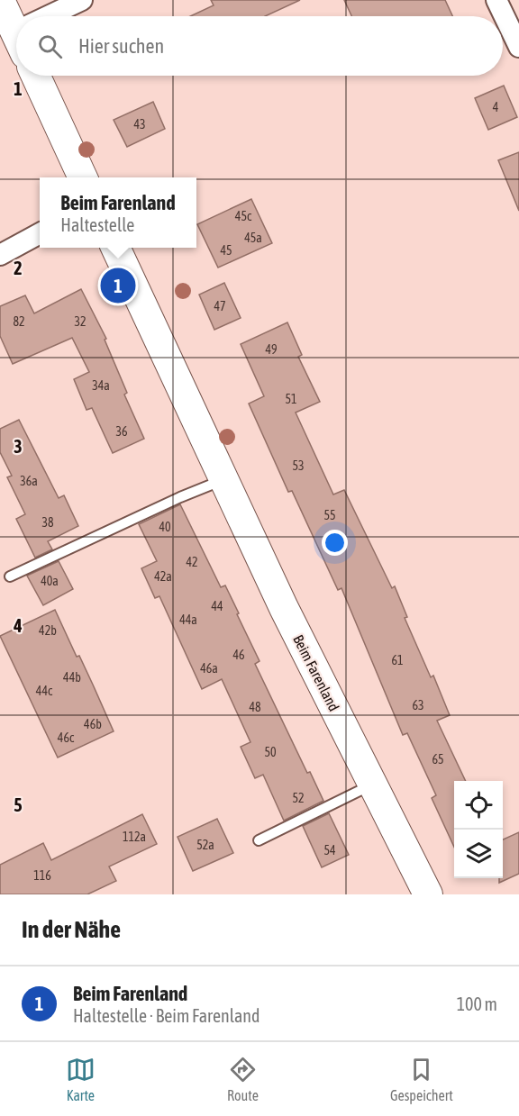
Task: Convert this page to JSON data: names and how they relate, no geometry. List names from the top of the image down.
{
  "streets": {
    "street": ["Beim Farenland"]
  },
  "house_numbers": [
    "4",
    "43",
    "45c",
    "45a",
    "45",
    "47",
    "82",
    "32",
    "49",
    "34a",
    "51",
    "36",
    "53",
    "36a",
    "55",
    "38",
    "40",
    "42",
    "42a",
    "40a",
    "44",
    "44a",
    "42b",
    "46",
    "61",
    "46a",
    "44b",
    "44c",
    "63",
    "48",
    "46b",
    "46c",
    "50",
    "65",
    "52",
    "112a",
    "52a",
    "54",
    "116"
  ],
  "page": {
    "search": "Hier suchen",
    "popup": ["Beim Farenland", "Haltestelle"],
    "pins": "1",
    "heading": "In der Nähe",
    "list": [
      {
        "mark": "1",
        "name": "Beim Farenland",
        "note": "Haltestelle · Beim Farenland",
        "value": "100 m"
      }
    ],
    "nav": ["Karte", "Route", "Gespeichert"]
  },
  "grid": {
    "rows": [
      "1",
      "2",
      "3",
      "4",
      "5"
    ]
  }
}
